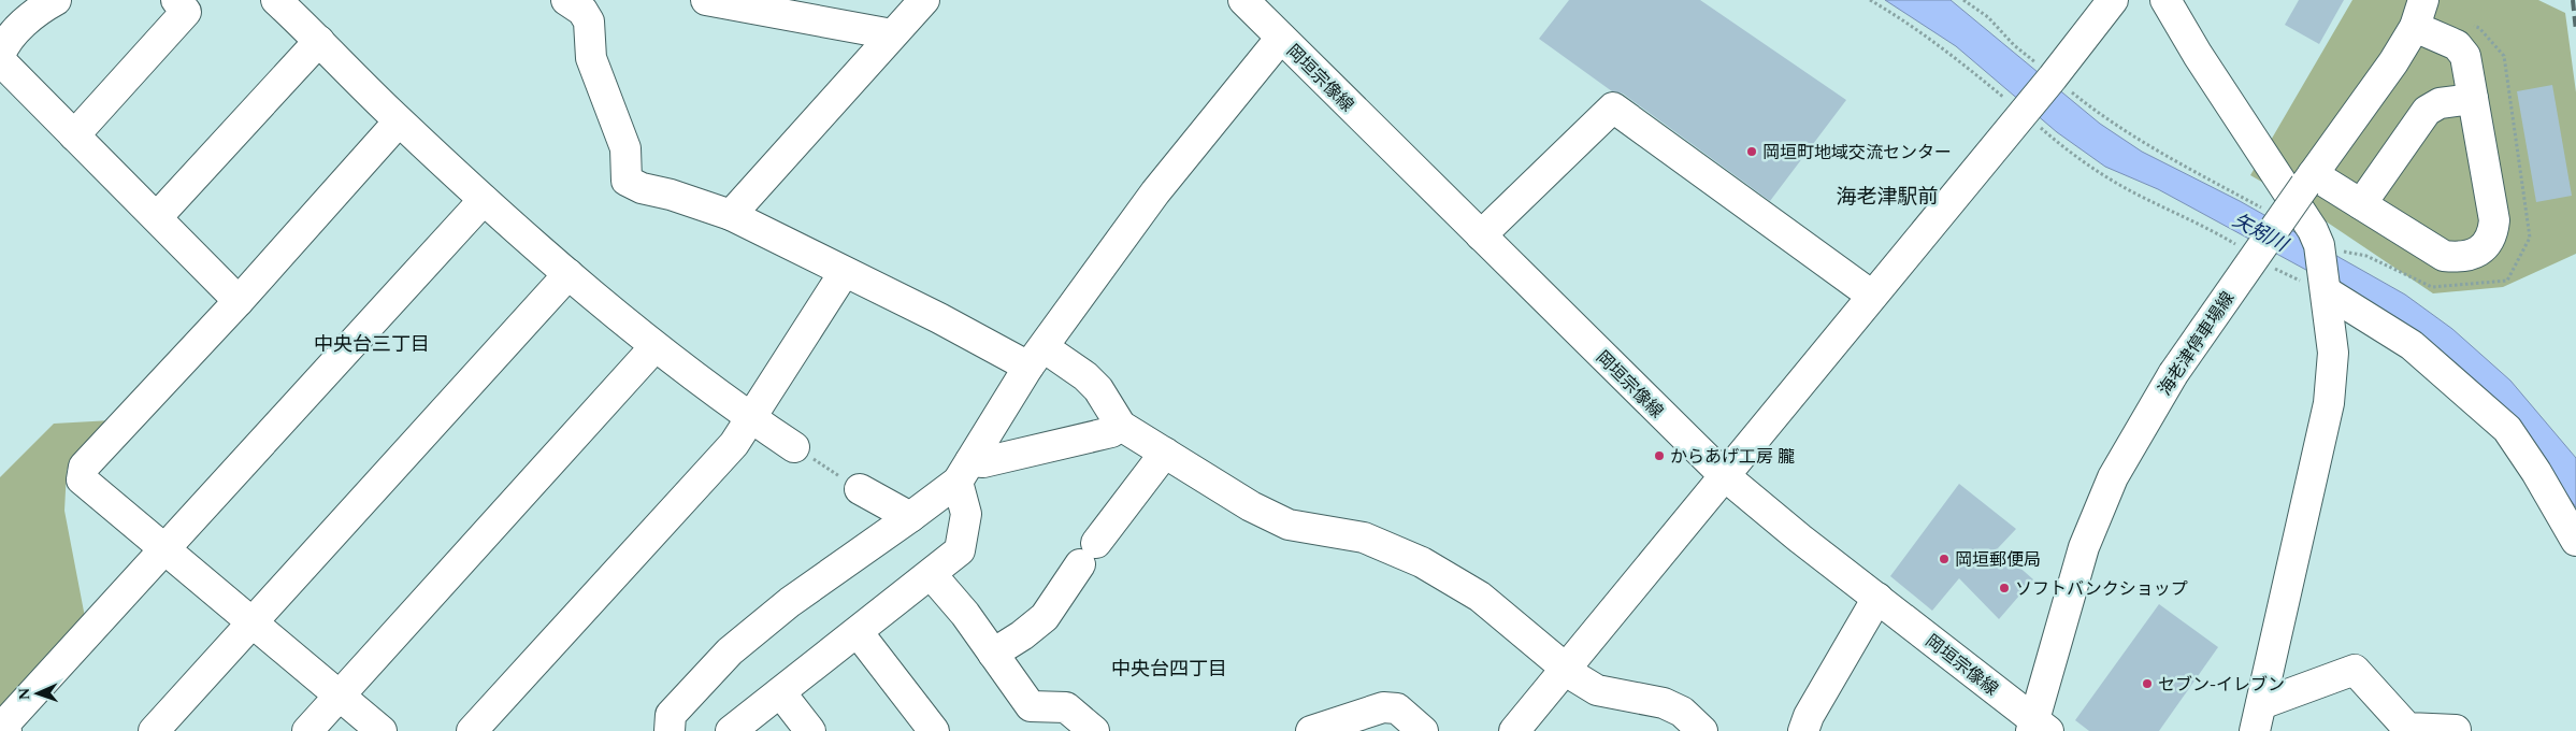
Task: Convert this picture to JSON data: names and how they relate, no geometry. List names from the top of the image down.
{
  "streets": {
    "street": ["岡垣宗像線", "海老津停車場線"]
  },
  "crossings": [
    ["岡垣宗像線", "海老津停車場線"]
  ],
  "districts": ["海老津駅前", "中央台三丁目", "中央台四丁目"],
  "water": ["矢矧川"],
  "places": [
    "岡垣町地域交流センター",
    "からあげ工房 朧",
    "岡垣郵便局",
    "ソフトバンクショップ",
    "セブン-イレブン"
  ],
  "north": "left"
}
